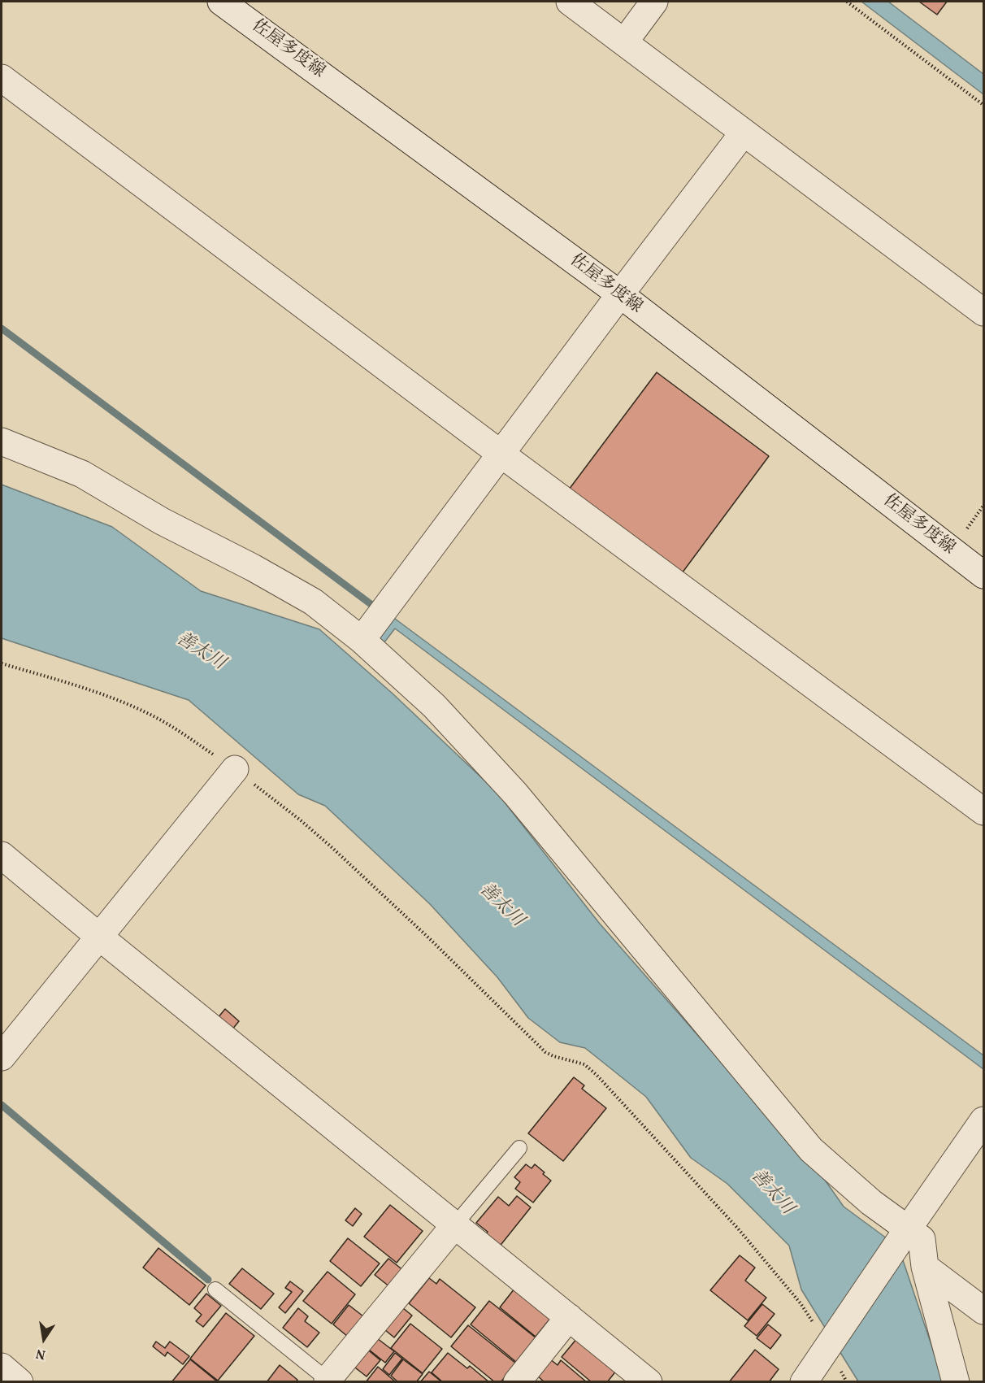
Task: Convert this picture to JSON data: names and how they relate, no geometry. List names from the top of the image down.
{
  "streets": {
    "street": ["佐屋多度線"]
  },
  "water": ["善太川"],
  "north": "bottom"
}
